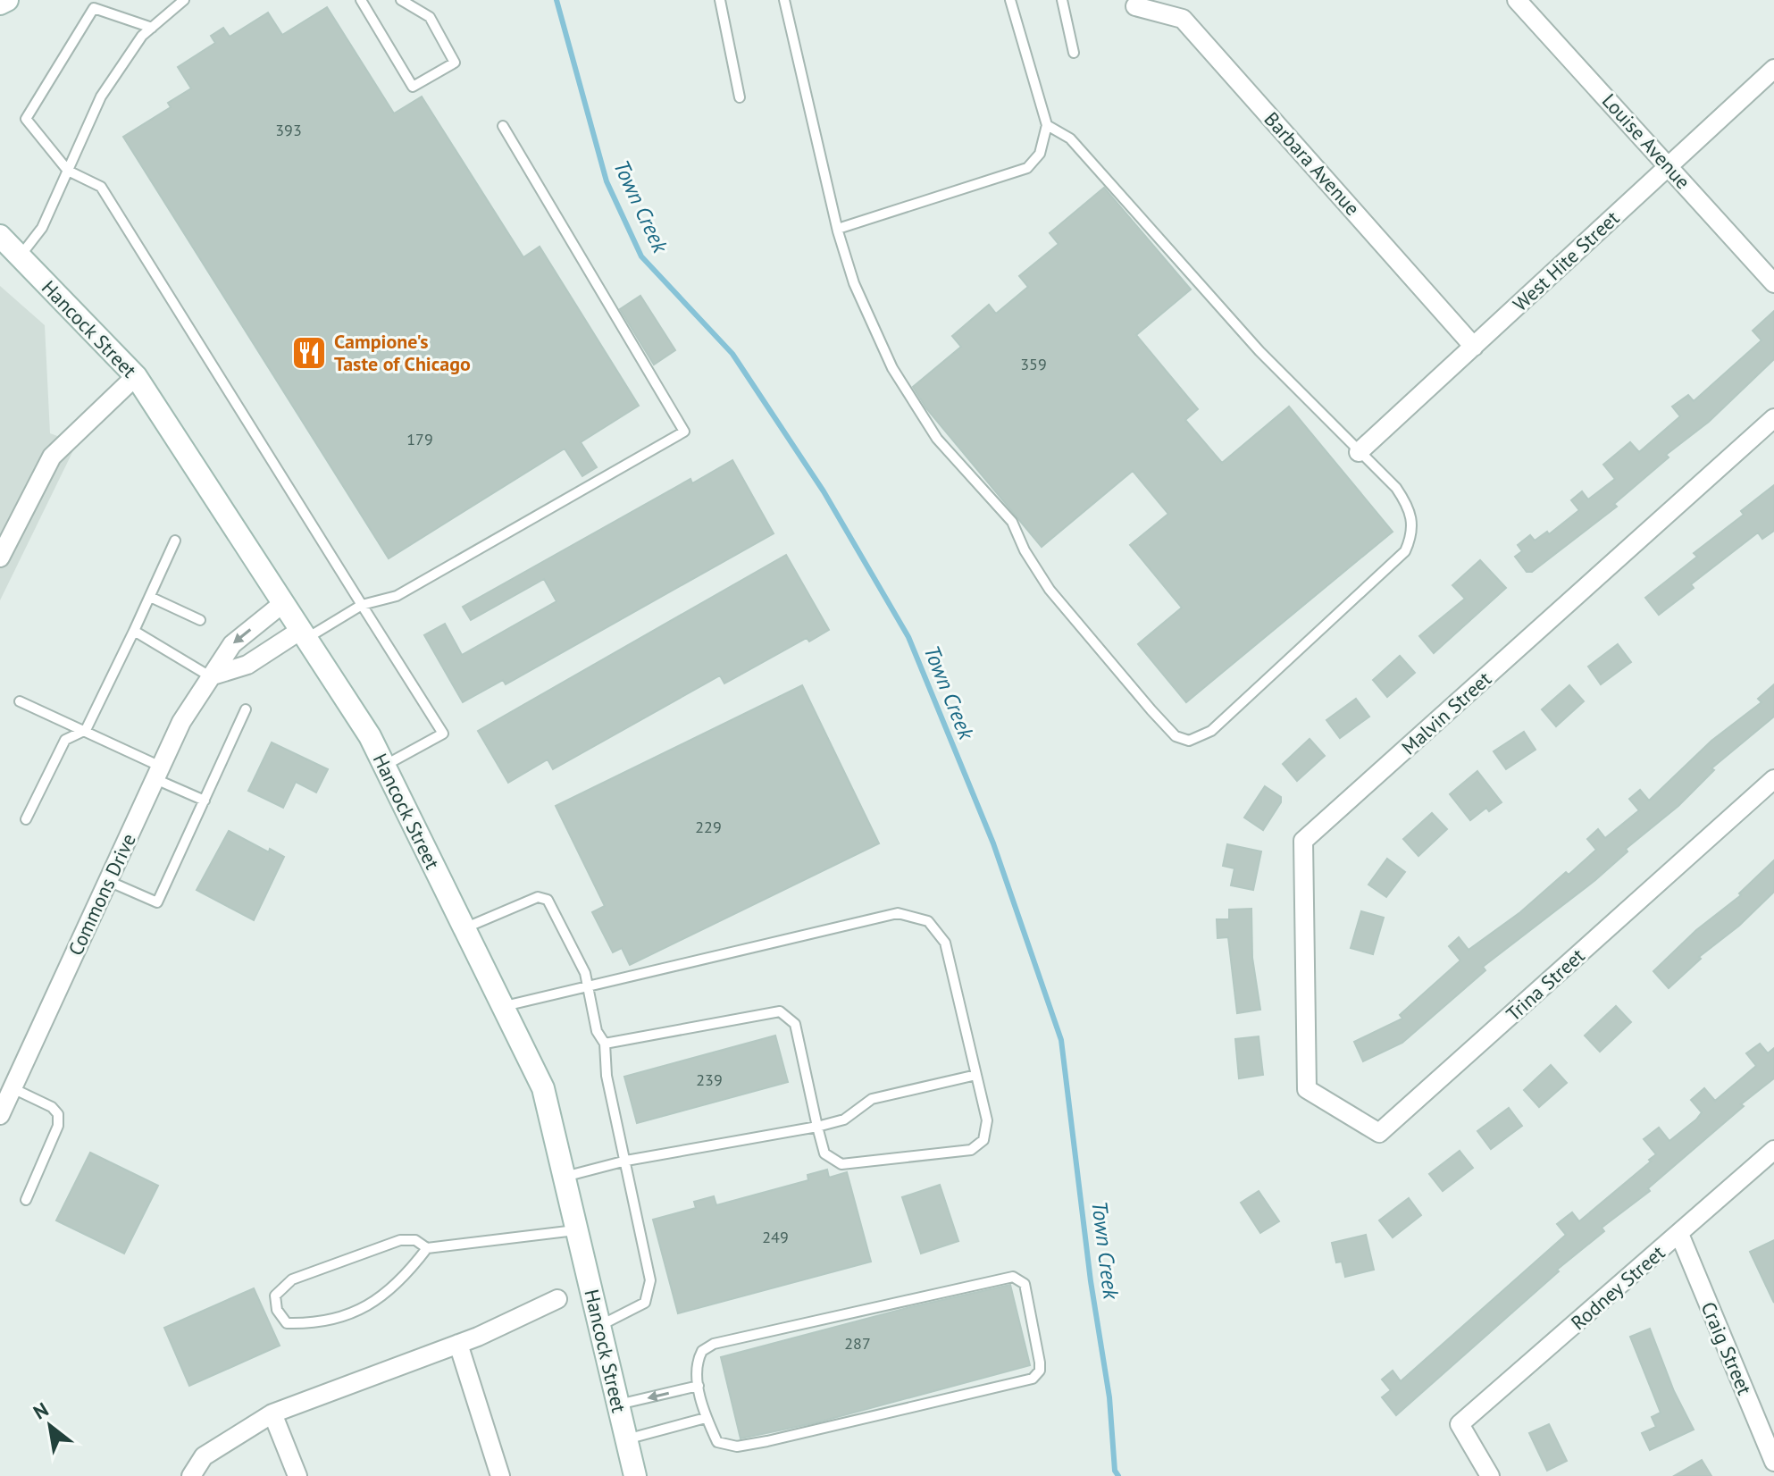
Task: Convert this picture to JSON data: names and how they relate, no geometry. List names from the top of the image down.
{
  "streets": {
    "street": [
      "Louise Avenue",
      "Barbara Avenue",
      "West Hite Street",
      "Hancock Street",
      "Malvin Street",
      "Commons Drive",
      "Trina Street",
      "Rodney Street",
      "Craig Street"
    ]
  },
  "crossings": [
    ["Louise Avenue", "West Hite Street"],
    ["Barbara Avenue", "West Hite Street"],
    ["Hancock Street", "Commons Drive"],
    ["Malvin Street", "Trina Street"],
    ["Rodney Street", "Craig Street"]
  ],
  "water": ["Town Creek"],
  "places": {
    "restaurant": ["Campione's Taste of Chicago"]
  },
  "house_numbers": [
    "393",
    "359",
    "179",
    "229",
    "239",
    "249",
    "287"
  ],
  "north": "top left"
}
